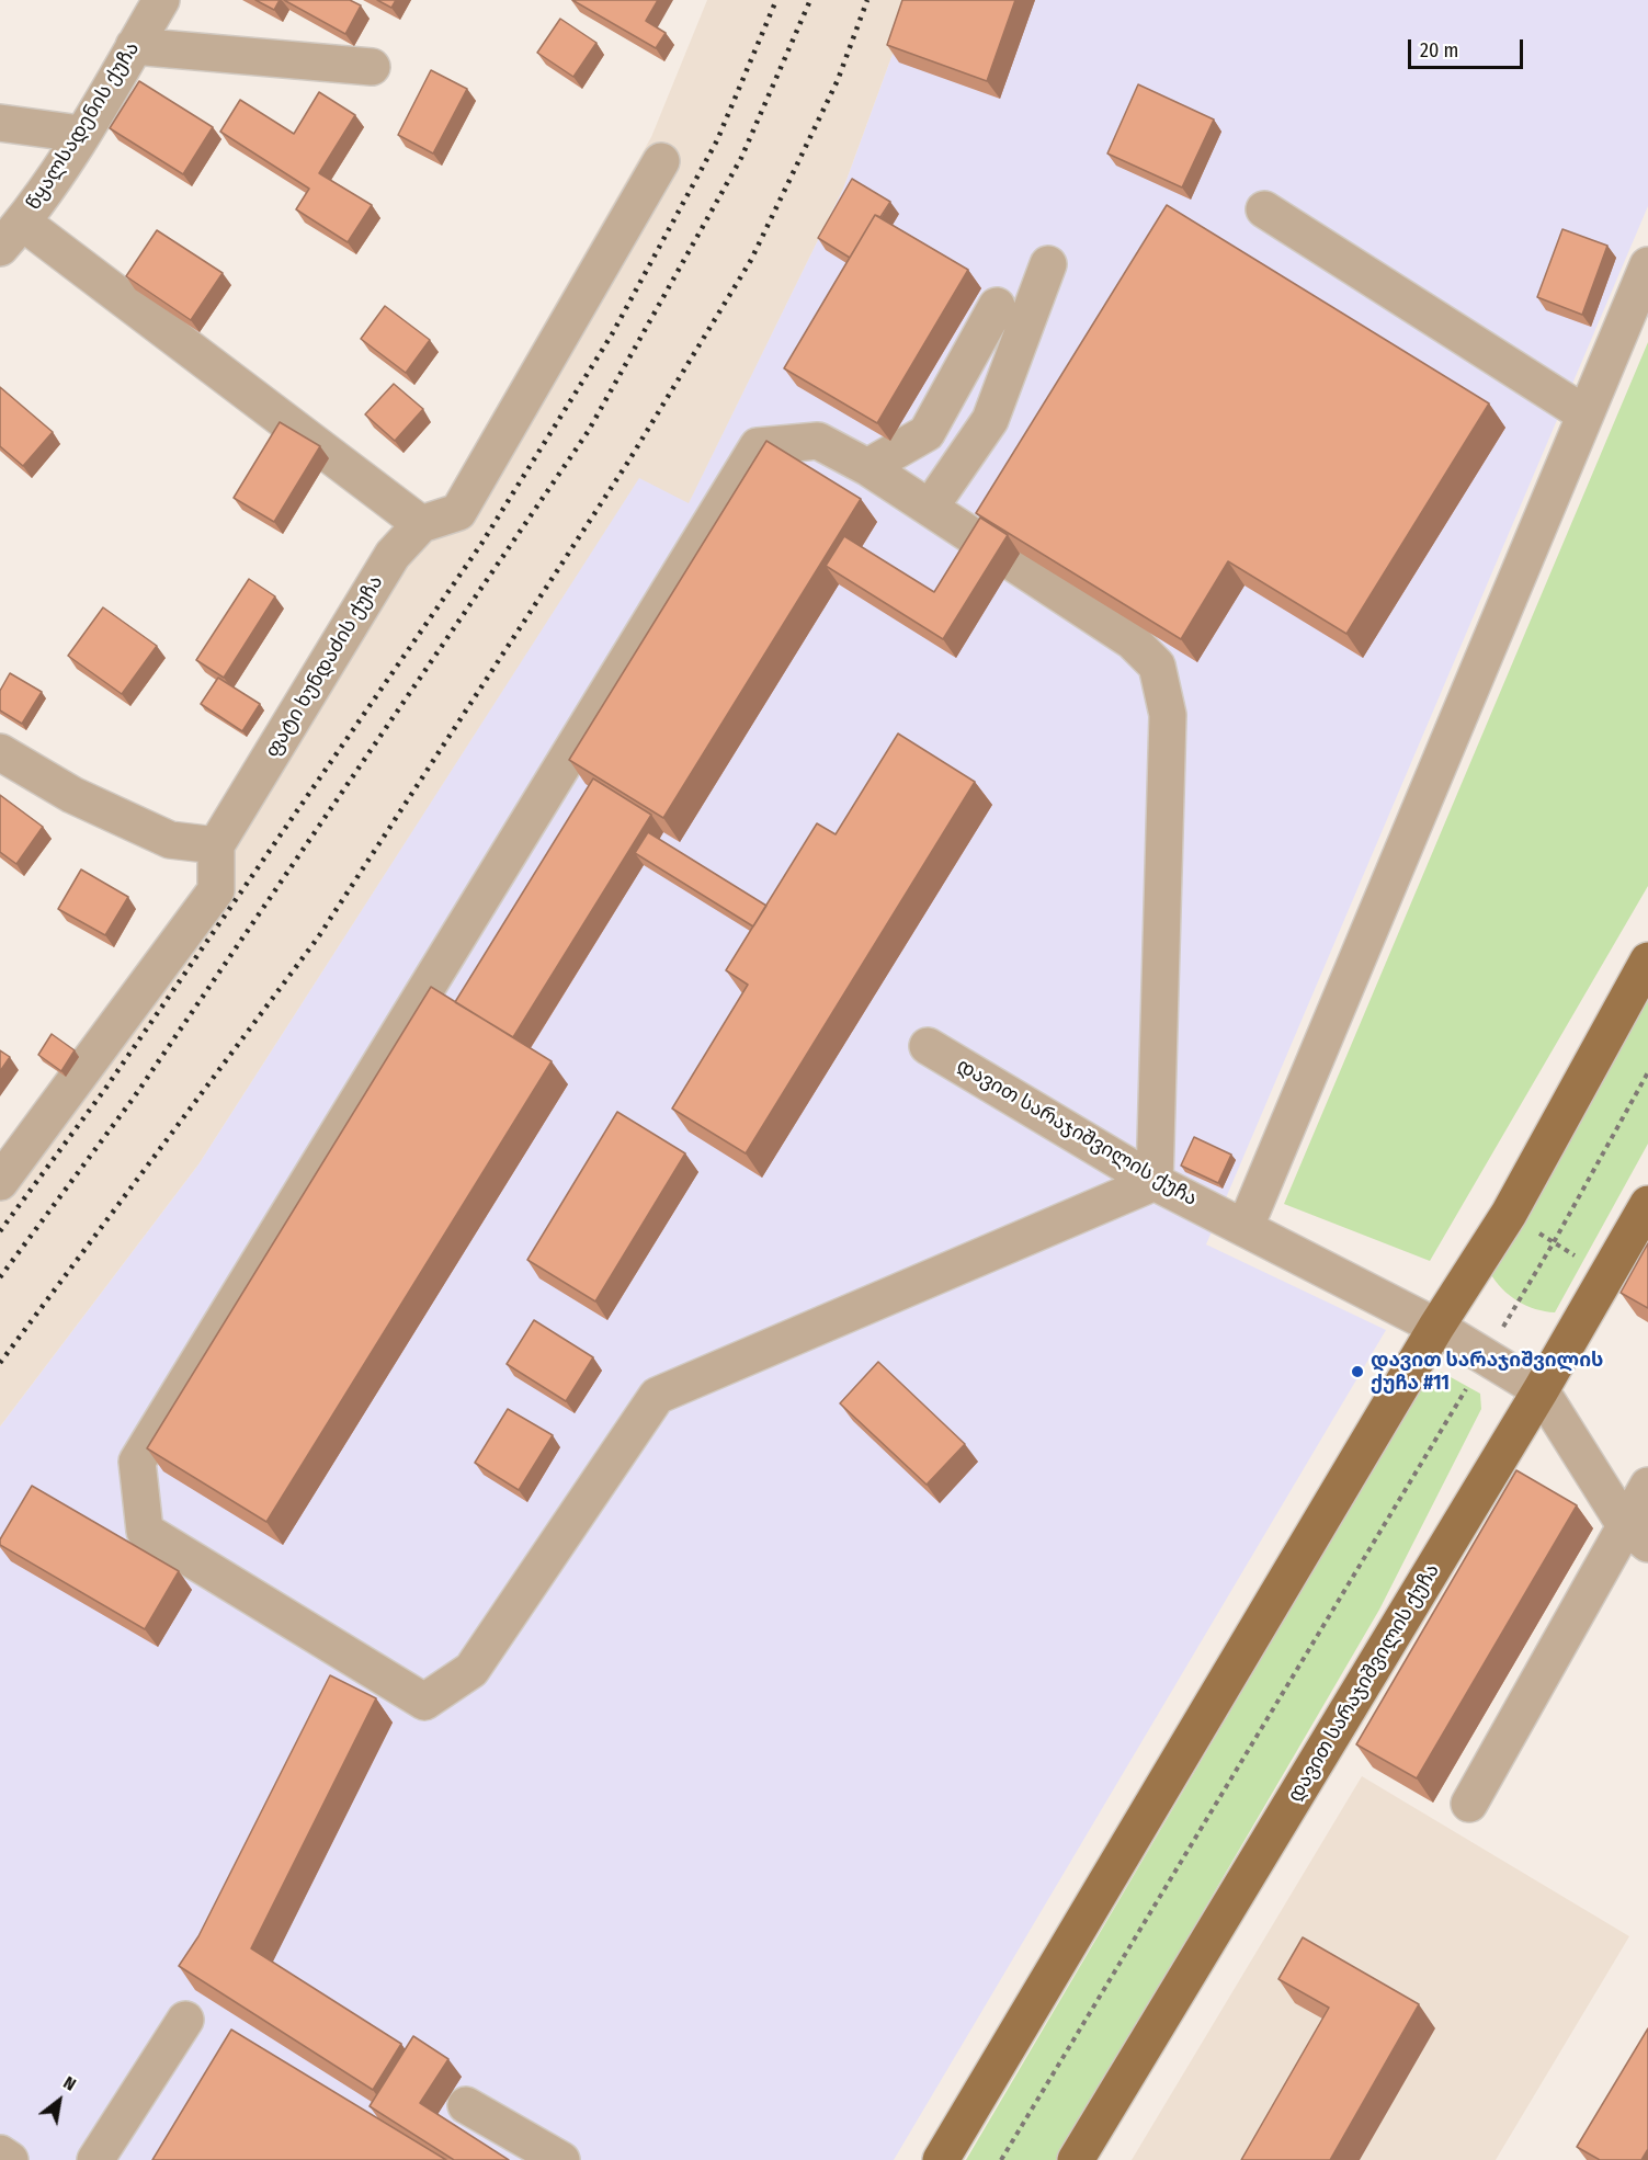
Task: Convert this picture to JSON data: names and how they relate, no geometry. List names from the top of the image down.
{
  "streets": {
    "main road": ["დავით სარაჯიშვილის ქუჩა"],
    "street": ["წყალსადენის ქუჩა", "ფატი ხუნდაძის ქუჩა"]
  },
  "places": ["დავით სარაჯიშვილის ქუჩა #11"],
  "scale_bar": "20 m",
  "north": "top right"
}
